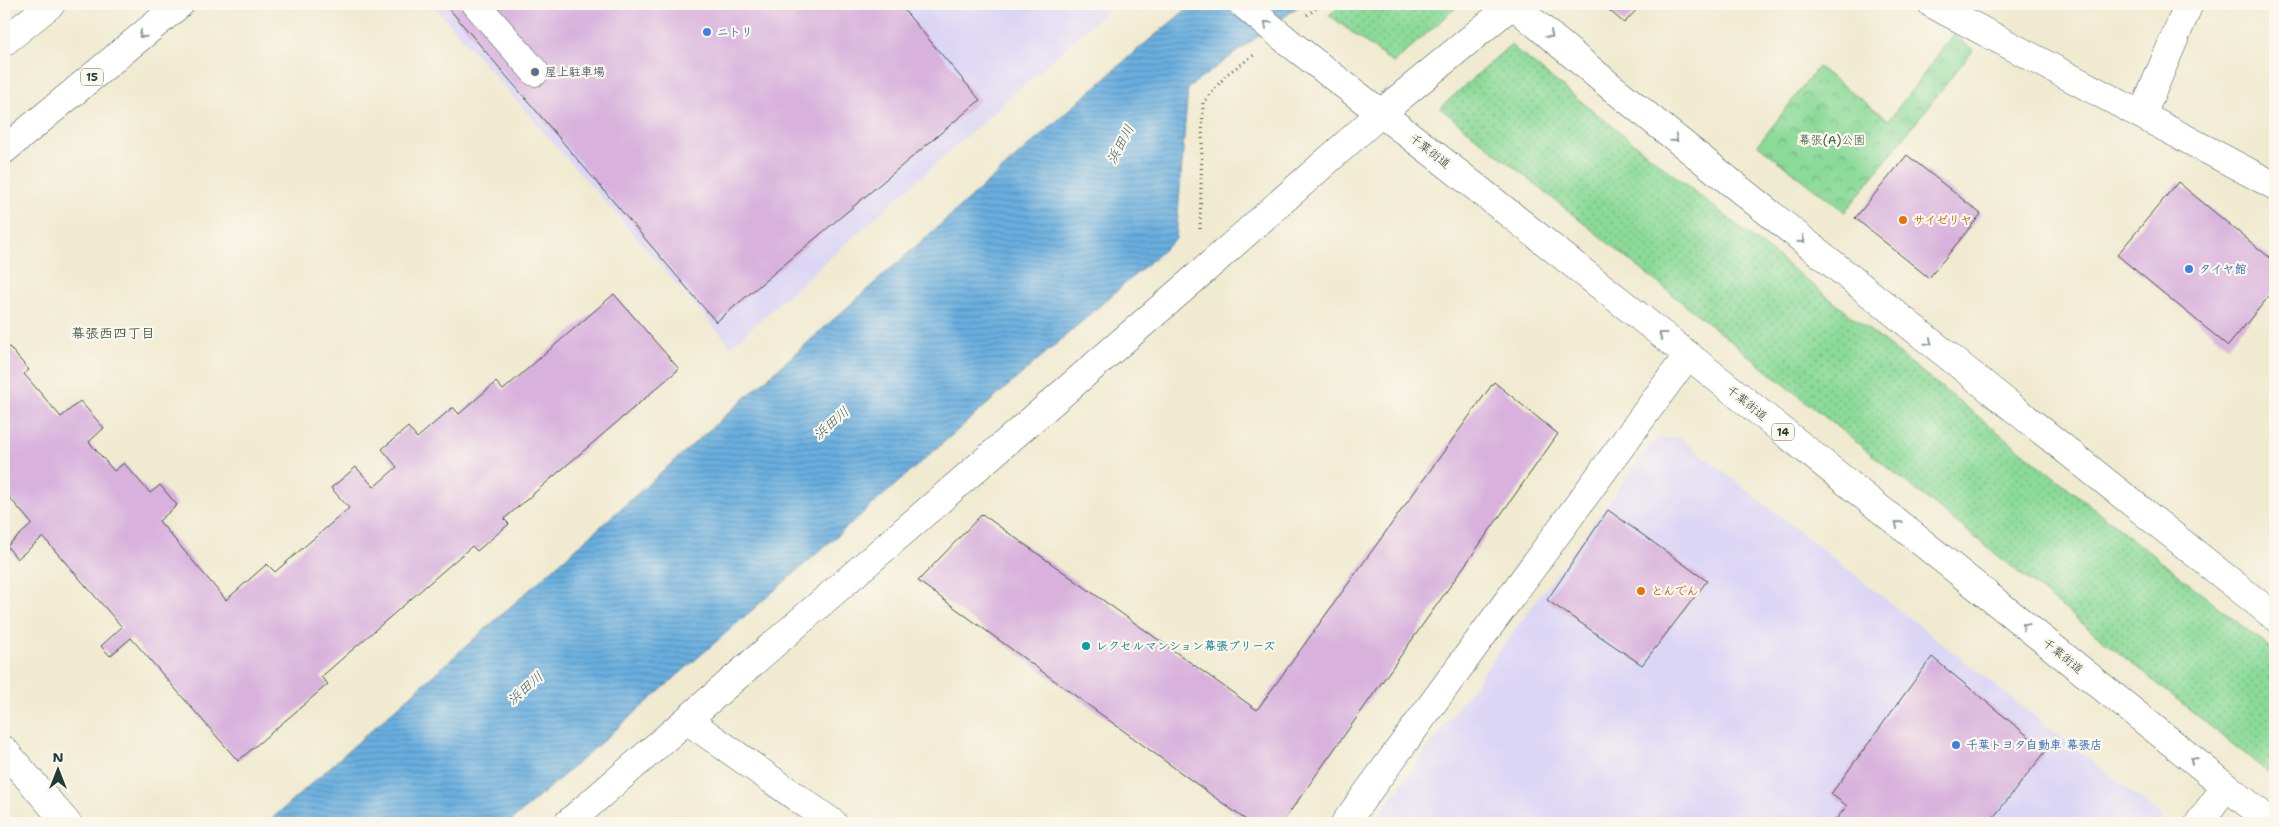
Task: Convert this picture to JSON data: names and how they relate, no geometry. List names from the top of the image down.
{
  "streets": {
    "main road": ["15", "千葉街道", "14"]
  },
  "districts": ["幕張西四丁目"],
  "water": ["浜田川"],
  "parks": ["幕張(A)公園"],
  "places": [
    "ニトリ",
    "屋上駐車場",
    "サイゼリヤ",
    "タイヤ館",
    "とんでん",
    "レクセルマンション幕張ブリーズ",
    "千葉トヨタ自動車 幕張店"
  ],
  "north": "top"
}
